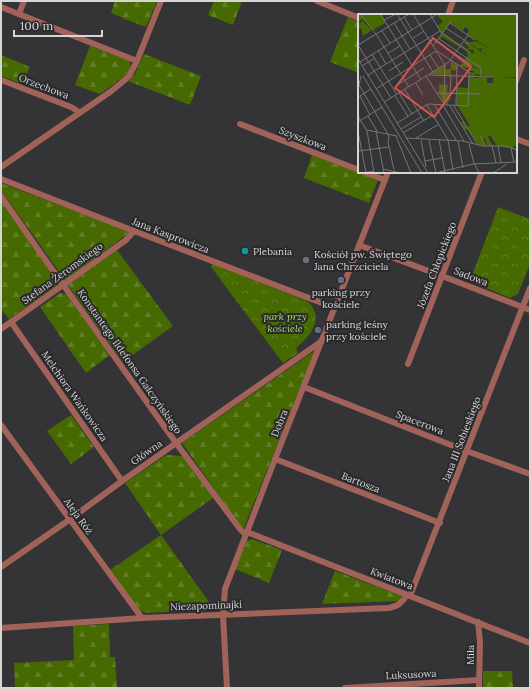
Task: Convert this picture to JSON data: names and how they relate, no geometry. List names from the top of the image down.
{
  "streets": {
    "street": [
      "Orzechowa",
      "Szyszkowa",
      "Jana Kasprowicza",
      "Józefa Chłopickiego",
      "Stefana Żeromskiego",
      "Sadowa",
      "Konstantego Ildefonsa Gałczyńskiego",
      "Melchiora Wańkowicza",
      "Spacerowa",
      "Dobra",
      "Jana III Sobieskiego",
      "Główna",
      "Bartosza",
      "Aleja Róż",
      "Kwiatowa",
      "Niezapominajki",
      "Miła",
      "Luksusowa"
    ]
  },
  "crossings": [
    ["Jana Kasprowicza", "Stefana Żeromskiego"],
    ["Jana Kasprowicza", "Dobra"],
    ["Józefa Chłopickiego", "Sadowa"],
    ["Stefana Żeromskiego", "Konstantego Ildefonsa Gałczyńskiego"],
    ["Stefana Żeromskiego", "Melchiora Wańkowicza"],
    ["Sadowa", "Dobra"],
    ["Sadowa", "Jana III Sobieskiego"],
    ["Konstantego Ildefonsa Gałczyńskiego", "Dobra"],
    ["Konstantego Ildefonsa Gałczyńskiego", "Główna"],
    ["Konstantego Ildefonsa Gałczyńskiego", "Kwiatowa"],
    ["Melchiora Wańkowicza", "Główna"],
    ["Spacerowa", "Dobra"],
    ["Spacerowa", "Jana III Sobieskiego"],
    ["Dobra", "Główna"],
    ["Dobra", "Bartosza"],
    ["Dobra", "Kwiatowa"],
    ["Dobra", "Niezapominajki"],
    ["Jana III Sobieskiego", "Bartosza"],
    ["Jana III Sobieskiego", "Kwiatowa"],
    ["Jana III Sobieskiego", "Niezapominajki"],
    ["Główna", "Aleja Róż"],
    ["Aleja Róż", "Niezapominajki"],
    ["Kwiatowa", "Niezapominajki"],
    ["Kwiatowa", "Miła"],
    ["Miła", "Luksusowa"]
  ],
  "parks": ["park przy kościele"],
  "places": [
    "Plebania",
    "Kościół pw. Świętego Jana Chrzciciela",
    "parking przy kościele",
    "parking leśny przy kościele"
  ],
  "scale_bar": "100 m"
}
